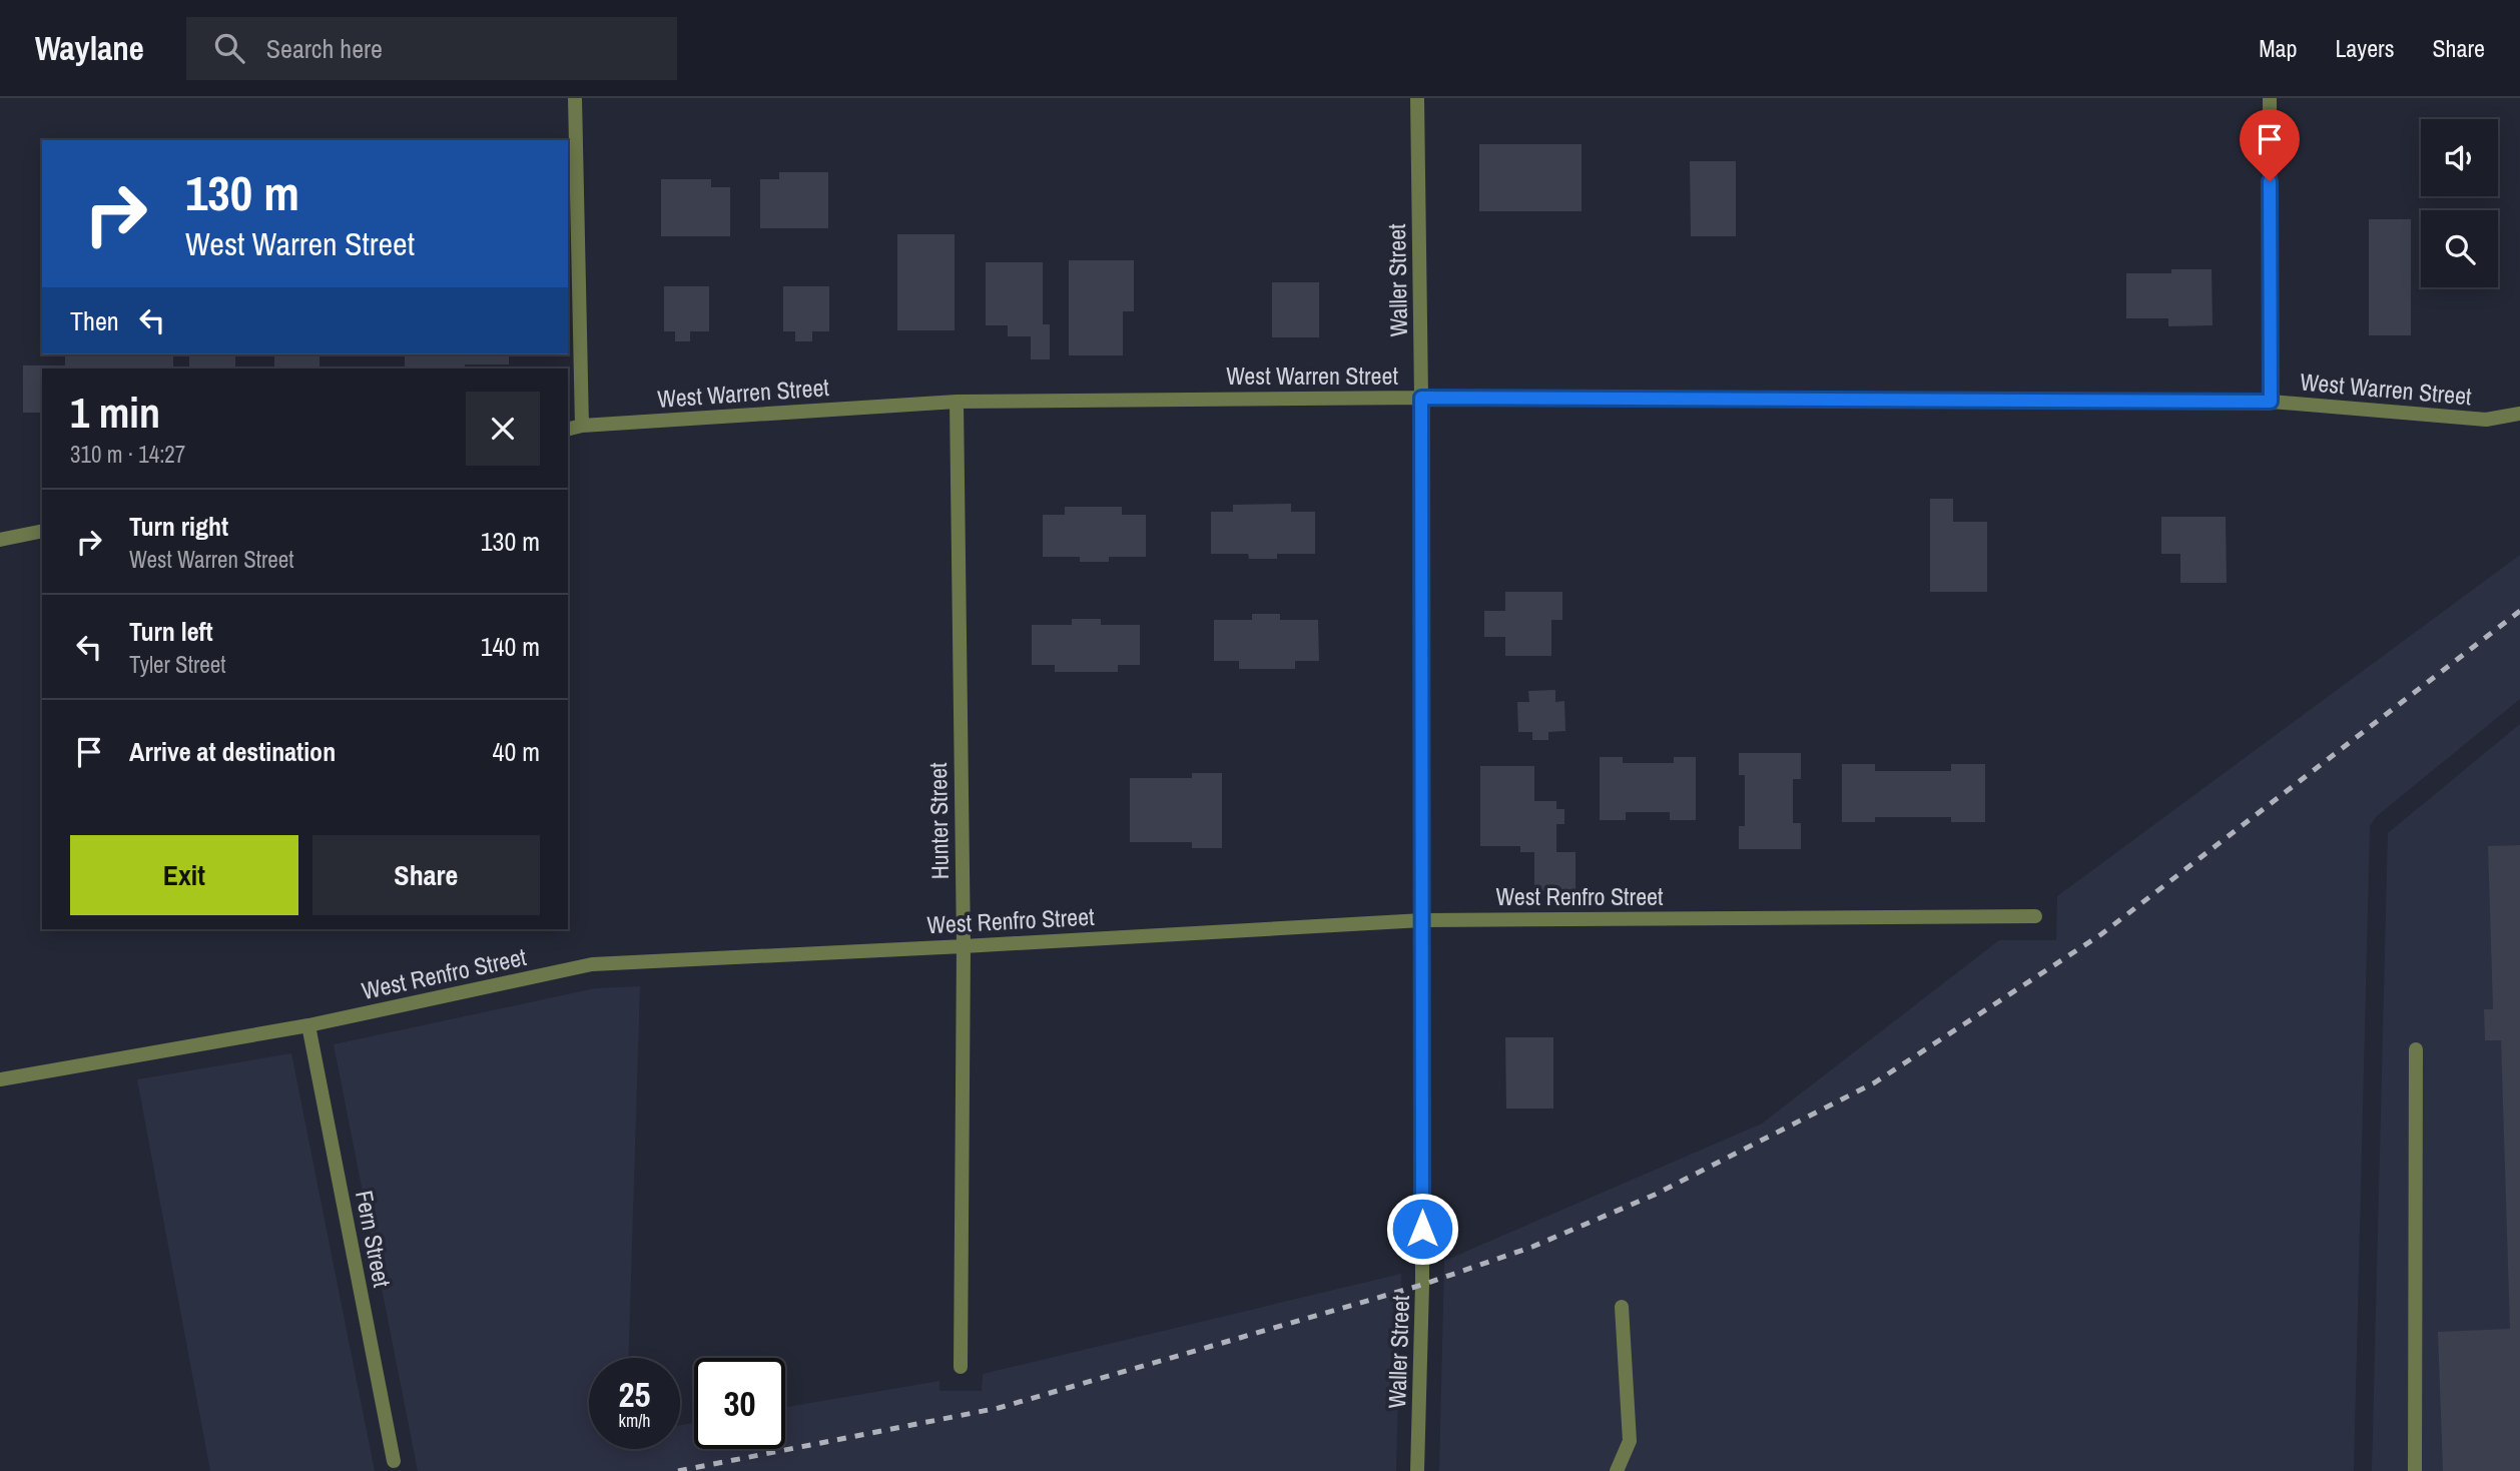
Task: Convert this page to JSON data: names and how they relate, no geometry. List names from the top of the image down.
{
  "streets": {
    "street": [
      "Waller Street",
      "West Warren Street",
      "Hunter Street",
      "West Renfro Street",
      "Fern Street"
    ]
  },
  "crossings": [
    ["Waller Street", "West Warren Street"],
    ["Waller Street", "West Renfro Street"],
    ["West Warren Street", "Hunter Street"],
    ["Hunter Street", "West Renfro Street"],
    ["West Renfro Street", "Fern Street"]
  ],
  "page": {
    "header": "Waylane",
    "search": "Search here",
    "nav": ["Map", "Layers", "Share"],
    "turn": ["130 m", "West Warren Street"],
    "then": "Then",
    "heading": ["1 min", "310 m · 14:27"],
    "list": [
      {
        "name": "Turn right",
        "note": "West Warren Street",
        "value": "130 m"
      },
      {
        "name": "Turn left",
        "note": "Tyler Street",
        "value": "140 m"
      },
      {
        "name": "Arrive at destination",
        "value": "40 m"
      }
    ],
    "buttons": ["Exit", "Share"],
    "speed": "25 km/h",
    "limit": "30"
  }
}
